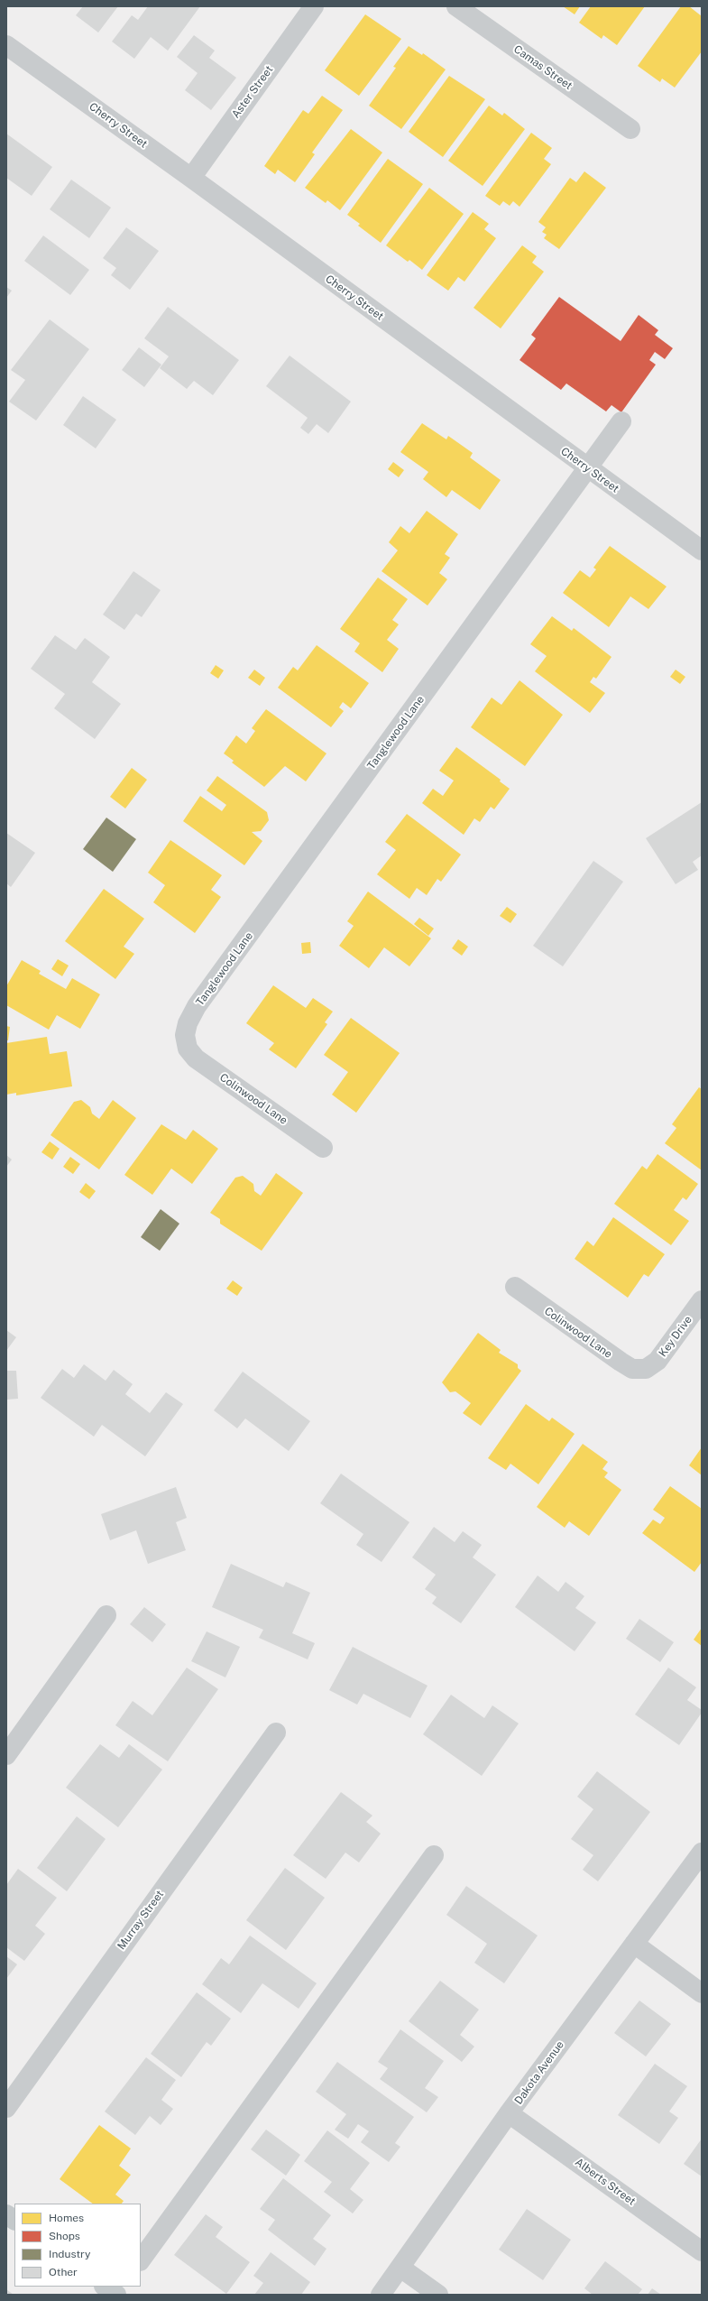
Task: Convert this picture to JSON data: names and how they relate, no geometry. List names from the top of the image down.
{
  "streets": {
    "street": [
      "Camas Street",
      "Aster Street",
      "Cherry Street",
      "Tanglewood Lane",
      "Colinwood Lane",
      "Key Drive",
      "Murray Street",
      "Dakota Avenue",
      "Alberts Street"
    ]
  },
  "crossings": [
    ["Aster Street", "Cherry Street"],
    ["Cherry Street", "Tanglewood Lane"],
    ["Tanglewood Lane", "Colinwood Lane"],
    ["Colinwood Lane", "Key Drive"],
    ["Dakota Avenue", "Alberts Street"]
  ],
  "legend": [
    "Homes",
    "Shops",
    "Industry",
    "Other"
  ]
}
